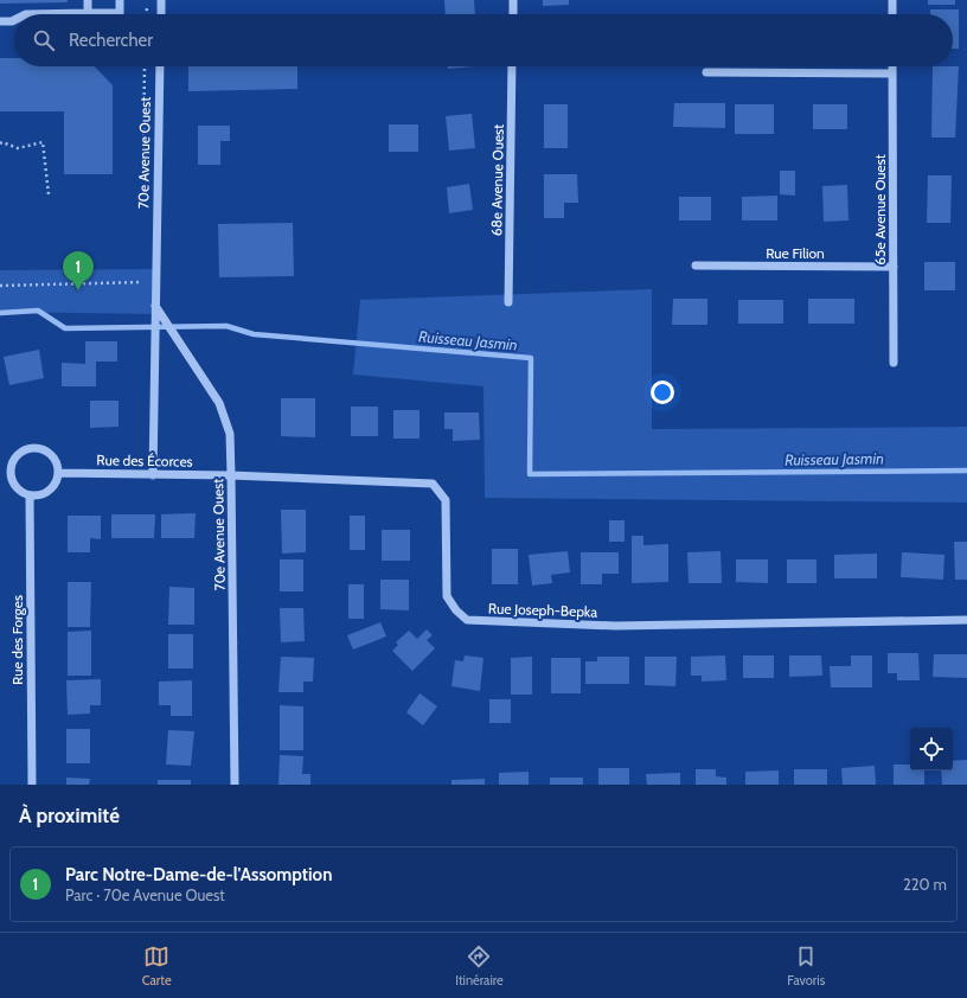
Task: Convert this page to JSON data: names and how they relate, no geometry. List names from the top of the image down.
{
  "streets": {
    "street": [
      "70e Avenue Ouest",
      "68e Avenue Ouest",
      "65e Avenue Ouest",
      "Rue Filion",
      "Rue des Écorces",
      "Rue Joseph-Bepka",
      "Rue des Forges"
    ]
  },
  "crossings": [
    ["70e Avenue Ouest", "Rue des Écorces"],
    ["70e Avenue Ouest", "Rue Joseph-Bepka"],
    ["65e Avenue Ouest", "Rue Filion"],
    ["Rue des Écorces", "Rue Joseph-Bepka"],
    ["Rue des Écorces", "Rue des Forges"]
  ],
  "water": ["Ruisseau Jasmin"],
  "page": {
    "search": "Rechercher",
    "pins": "1",
    "heading": "À proximité",
    "list": [
      {
        "mark": "1",
        "name": "Parc Notre-Dame-de-l'Assomption",
        "note": "Parc · 70e Avenue Ouest",
        "value": "220 m"
      }
    ],
    "nav": ["Carte", "Itinéraire", "Favoris"]
  }
}
